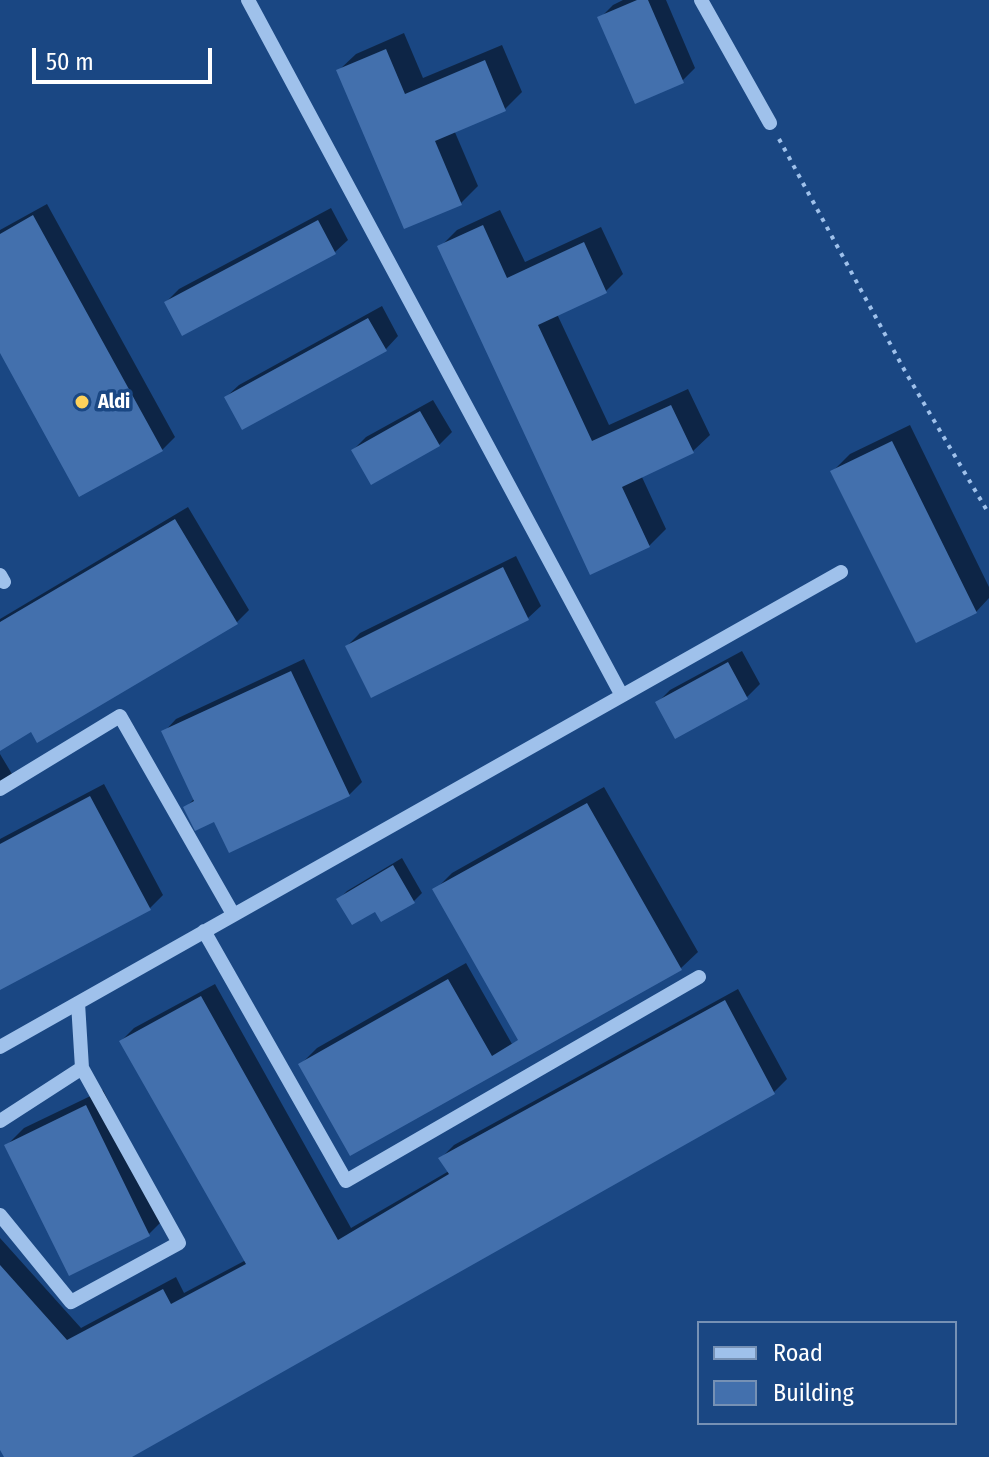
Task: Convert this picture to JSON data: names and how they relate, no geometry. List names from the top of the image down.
{
  "places": ["Aldi"],
  "legend": ["Road", "Building"],
  "scale_bar": "50 m"
}
